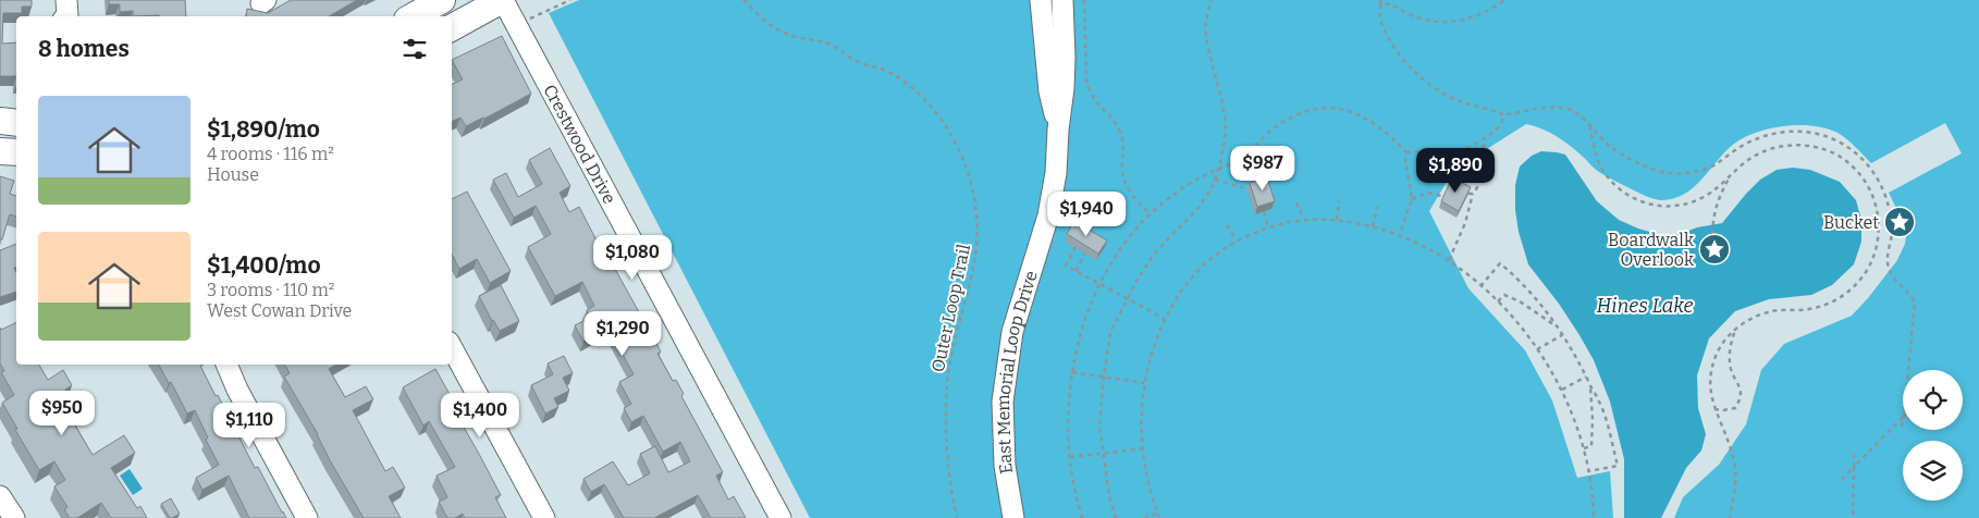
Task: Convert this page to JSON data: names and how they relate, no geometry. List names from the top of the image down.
{
  "streets": {
    "street": ["Crestwood Drive", "East Memorial Loop Drive"],
    "path": ["Outer Loop Trail"]
  },
  "water": ["Hines Lake"],
  "places": {
    "place": ["Bucket", "Boardwalk Overlook"]
  },
  "page": {
    "heading": "8 homes",
    "list": [
      {
        "name": "$1,890/mo",
        "note": "4 rooms · 116 m² · House"
      },
      {
        "name": "$1,400/mo",
        "note": "3 rooms · 110 m² · West Cowan Drive"
      }
    ],
    "price": [
      "$987",
      "$1,890",
      "$1,940",
      "$1,080",
      "$1,290",
      "$950",
      "$1,400",
      "$1,110"
    ]
  }
}
